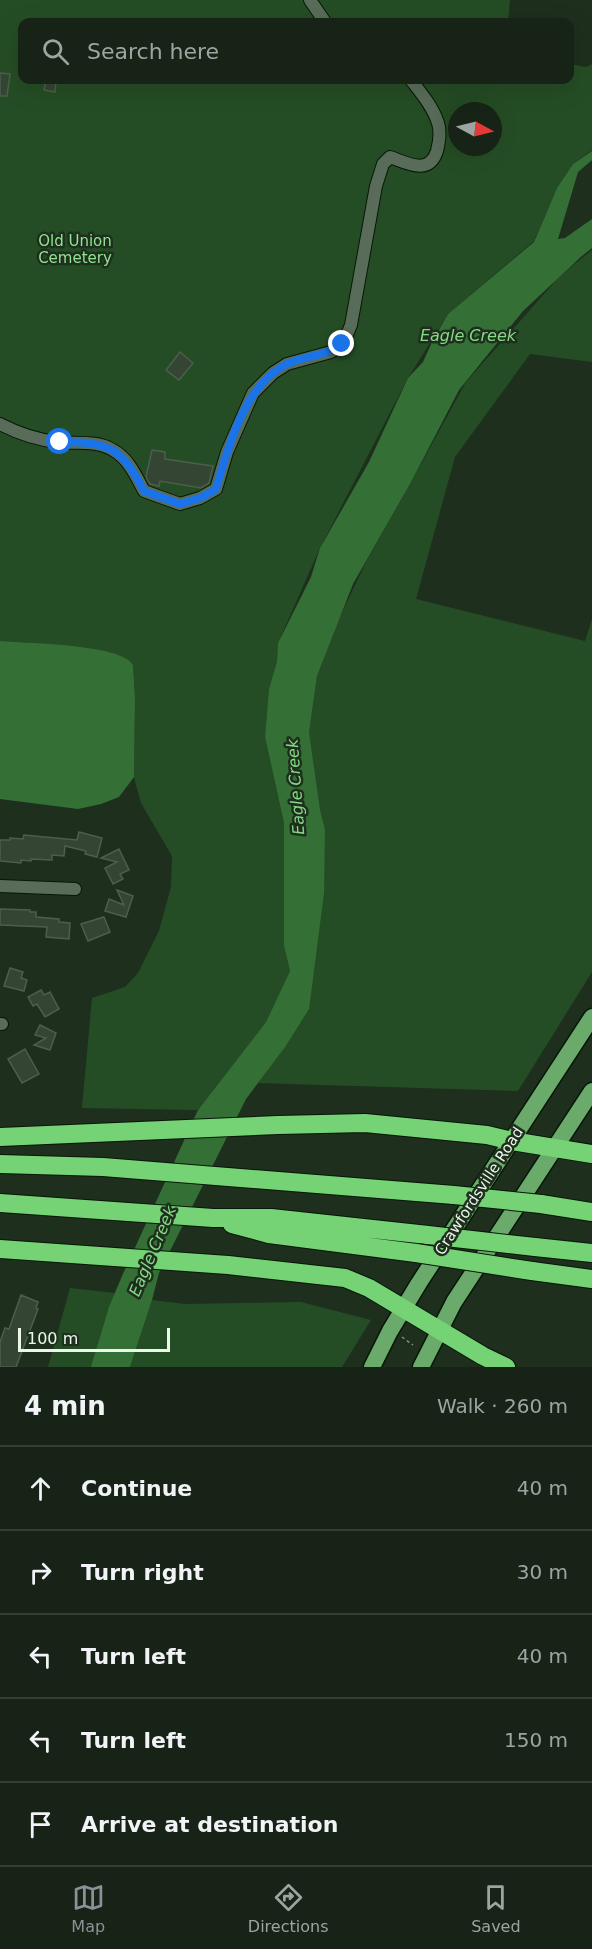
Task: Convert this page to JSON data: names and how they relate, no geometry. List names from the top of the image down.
{
  "streets": {
    "main road": ["Crawfordsville Road"]
  },
  "water": ["Eagle Creek"],
  "parks": ["Old Union Cemetery"],
  "scale_bar": "100 m",
  "north": "right",
  "page": {
    "search": "Search here",
    "scale": "100 m",
    "heading": ["4 min", "Walk · 260 m"],
    "list": [
      ["Continue", "40 m"],
      ["Turn right", "30 m"],
      ["Turn left", "40 m"],
      ["Turn left", "150 m"],
      "Arrive at destination"
    ],
    "nav": ["Map", "Directions", "Saved"]
  }
}
